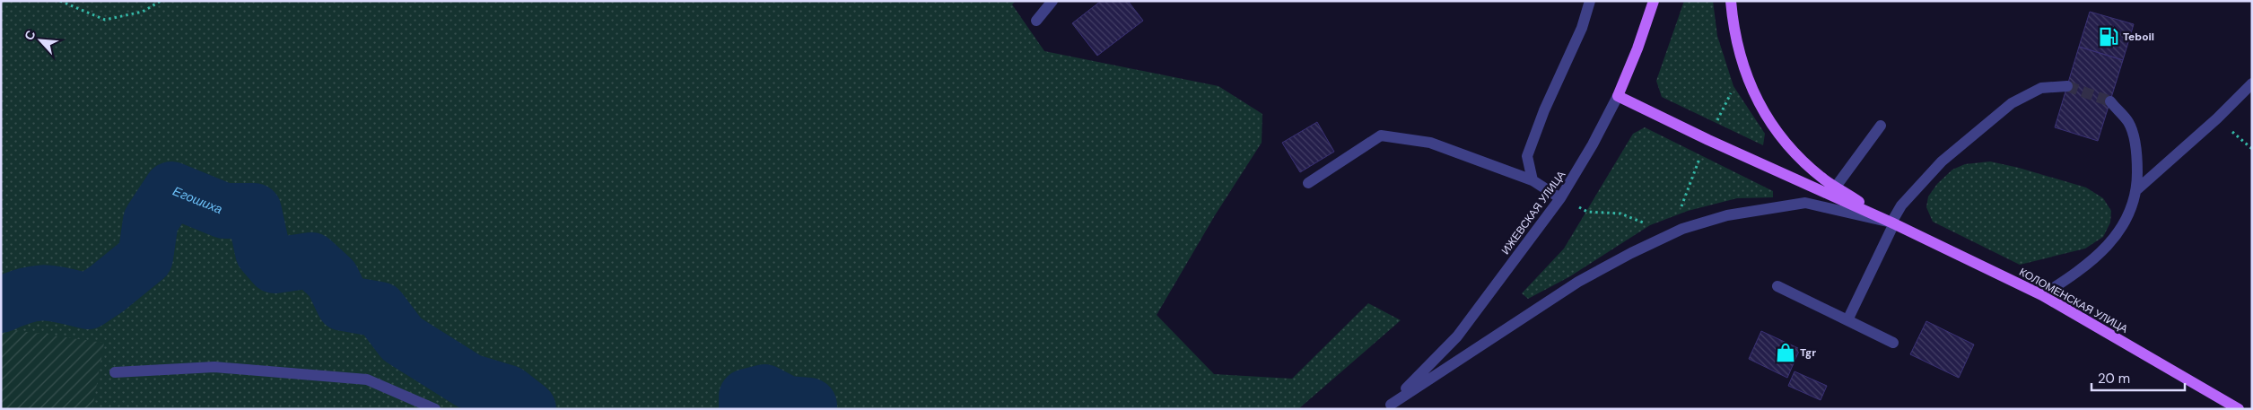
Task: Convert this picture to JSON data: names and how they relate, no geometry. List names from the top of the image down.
{
  "streets": {
    "main road": ["ИЖЕВСКАЯ УЛИЦА", "КОЛОМЕНСКАЯ УЛИЦА"]
  },
  "water": ["Егошиха"],
  "places": {
    "fuel station": ["Teboil"],
    "shop": ["Tgr"]
  },
  "scale_bar": "20 m",
  "north": "top left"
}
